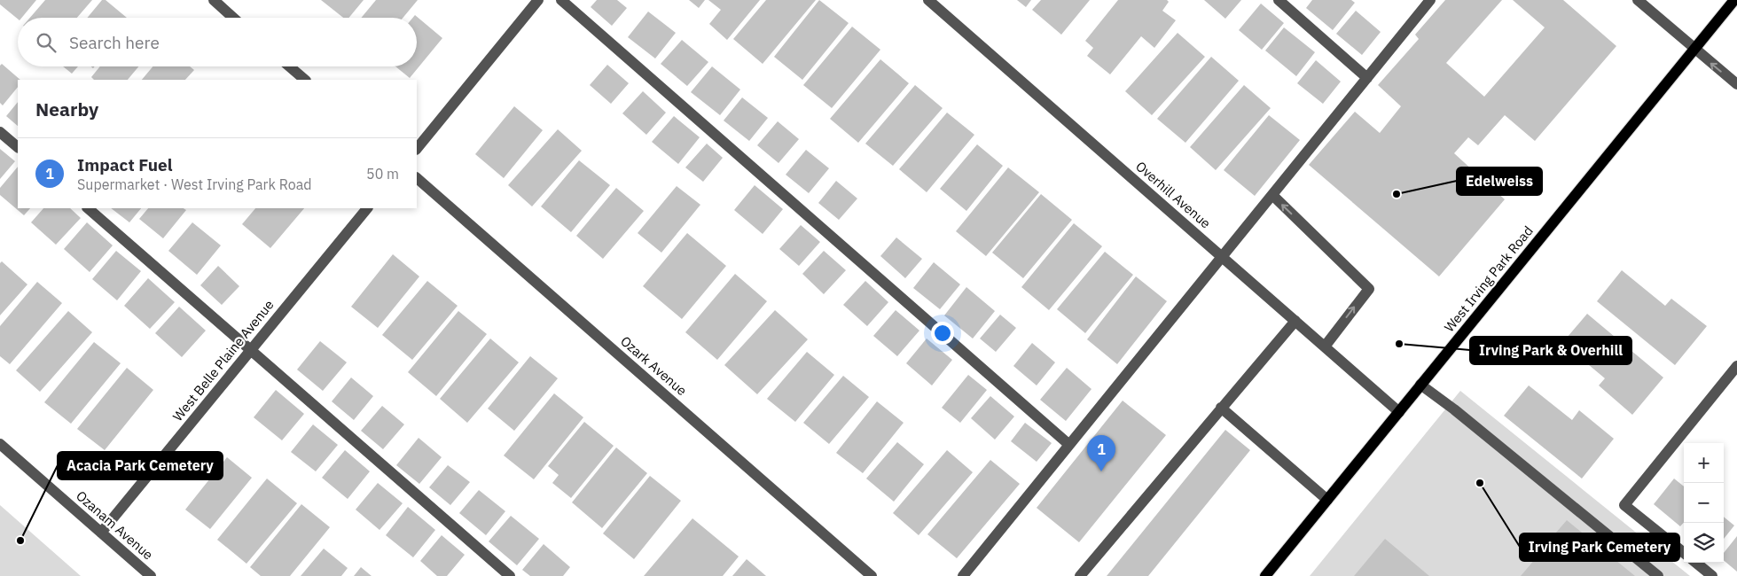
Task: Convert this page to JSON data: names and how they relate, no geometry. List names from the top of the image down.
{
  "streets": {
    "main road": ["West Irving Park Road"],
    "street": [
      "Overhill Avenue",
      "West Belle Plaine Avenue",
      "Ozark Avenue",
      "Ozanam Avenue"
    ]
  },
  "crossings": [
    ["Overhill Avenue", "West Irving Park Road"],
    ["West Belle Plaine Avenue", "Ozanam Avenue"]
  ],
  "places": [
    "Edelweiss",
    "Irving Park & Overhill",
    "Irving Park Cemetery",
    "Acacia Park Cemetery"
  ],
  "page": {
    "search": "Search here",
    "heading": "Nearby",
    "list": [
      {
        "mark": "1",
        "name": "Impact Fuel",
        "note": "Supermarket · West Irving Park Road",
        "value": "50 m"
      }
    ],
    "pins": "1",
    "map_buttons": ["+", "−"]
  }
}
